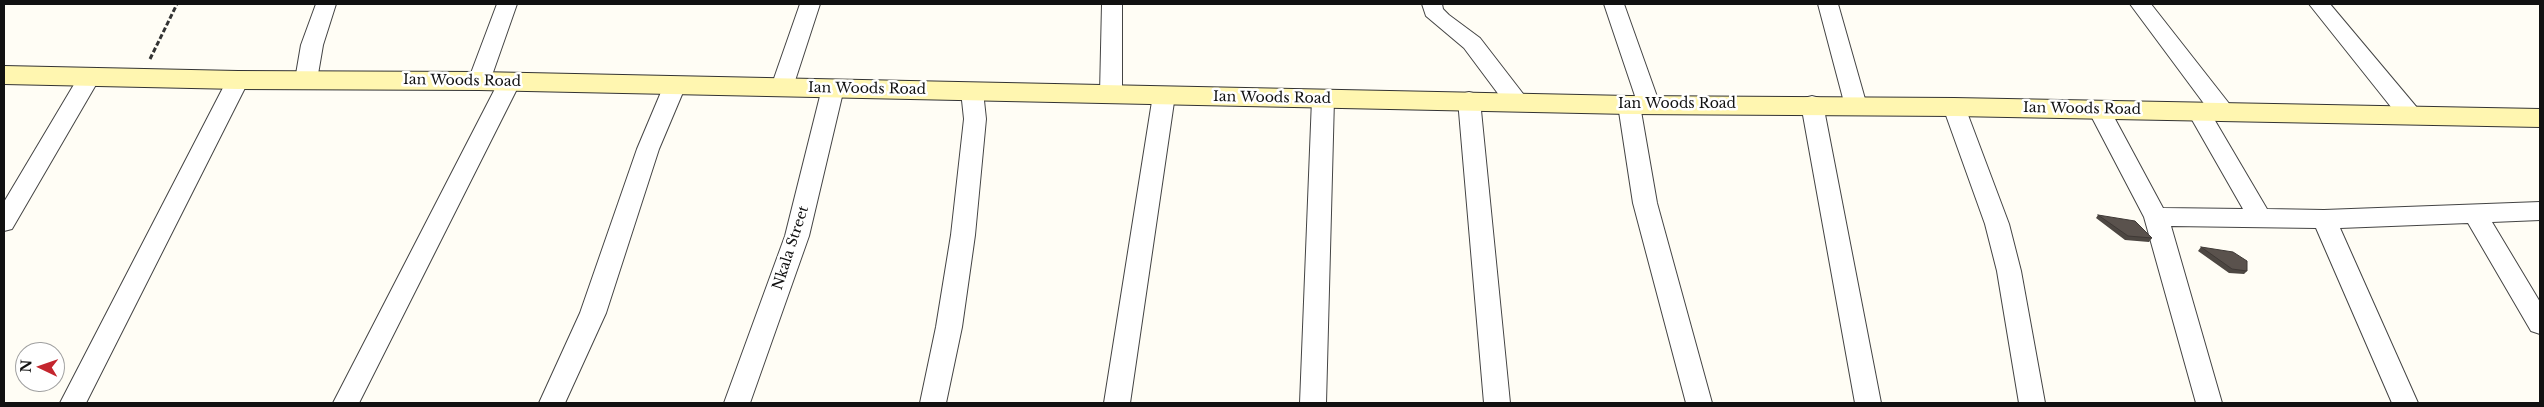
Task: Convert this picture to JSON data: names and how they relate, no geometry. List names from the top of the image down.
{
  "streets": {
    "street": ["Ian Woods Road", "Nkala Street"]
  },
  "crossings": [
    ["Ian Woods Road", "Nkala Street"]
  ],
  "north": "left"
}
